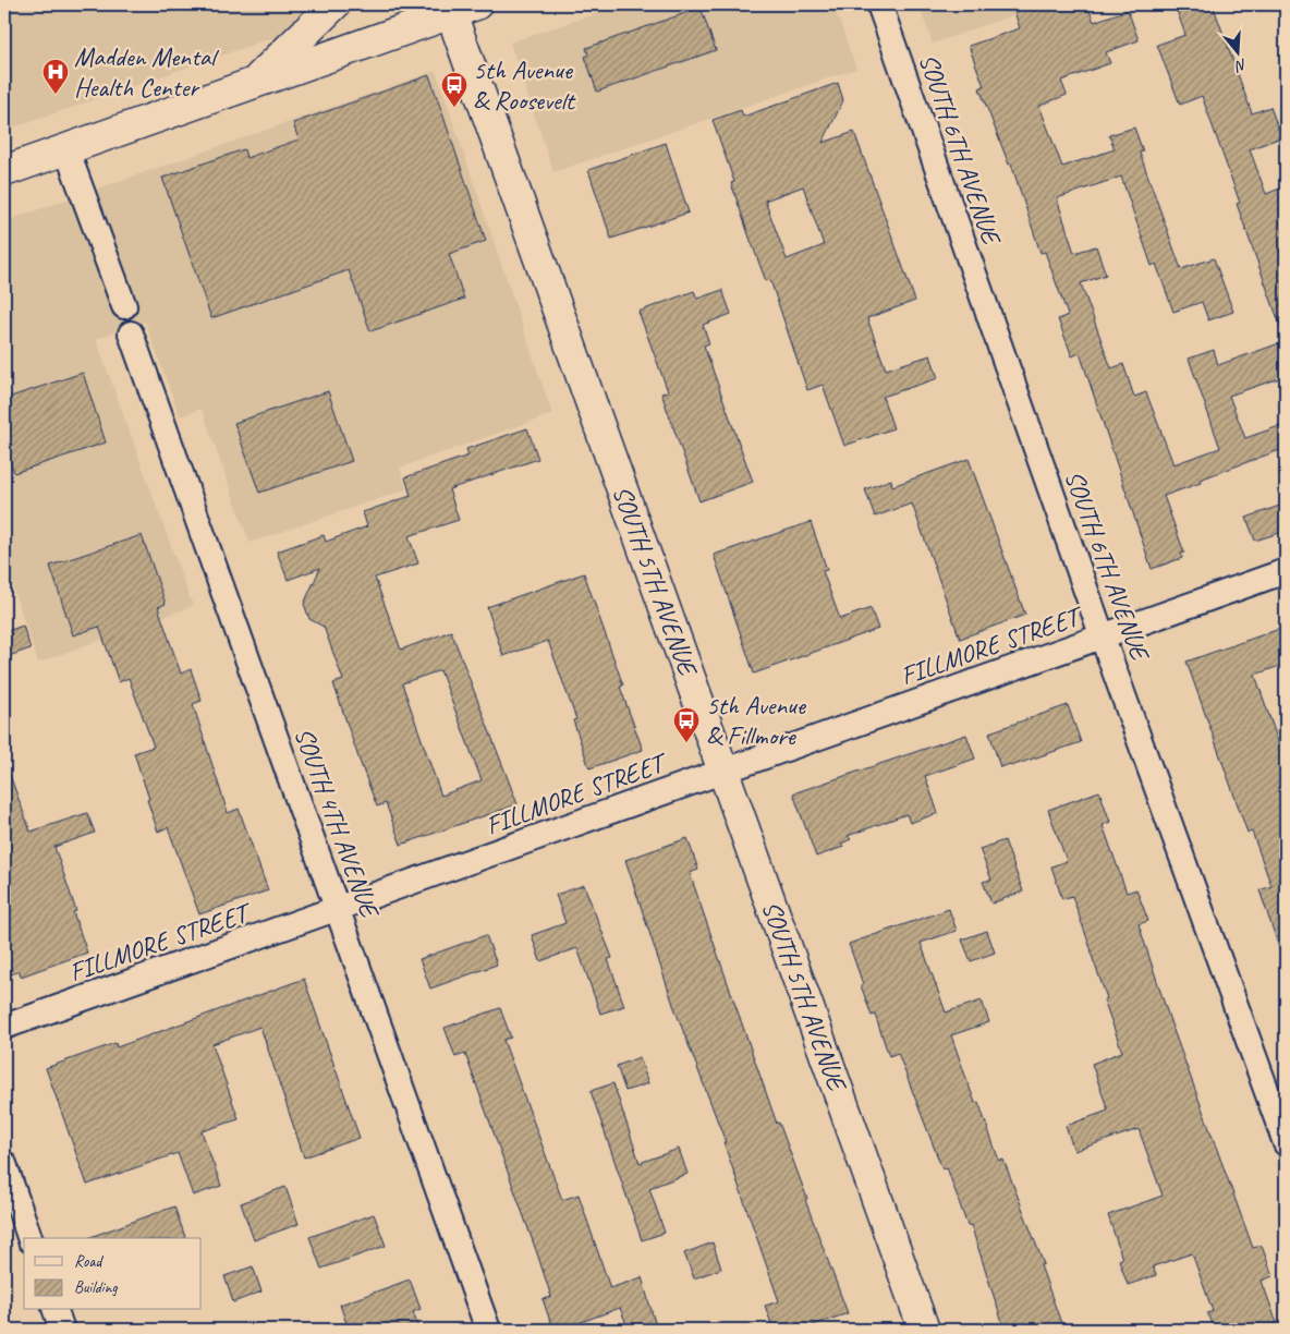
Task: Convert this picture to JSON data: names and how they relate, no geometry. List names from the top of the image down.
{
  "streets": {
    "street": [
      "SOUTH 6TH AVENUE",
      "SOUTH 5TH AVENUE",
      "FILLMORE STREET",
      "SOUTH 4TH AVENUE"
    ]
  },
  "crossings": [
    ["SOUTH 6TH AVENUE", "FILLMORE STREET"],
    ["SOUTH 5TH AVENUE", "FILLMORE STREET"],
    ["FILLMORE STREET", "SOUTH 4TH AVENUE"]
  ],
  "places": {
    "hospital": ["Madden Mental Health Center"],
    "bus stop": ["5th Avenue & Roosevelt", "5th Avenue & Fillmore"]
  },
  "legend": ["Road", "Building"],
  "north": "bottom"
}
